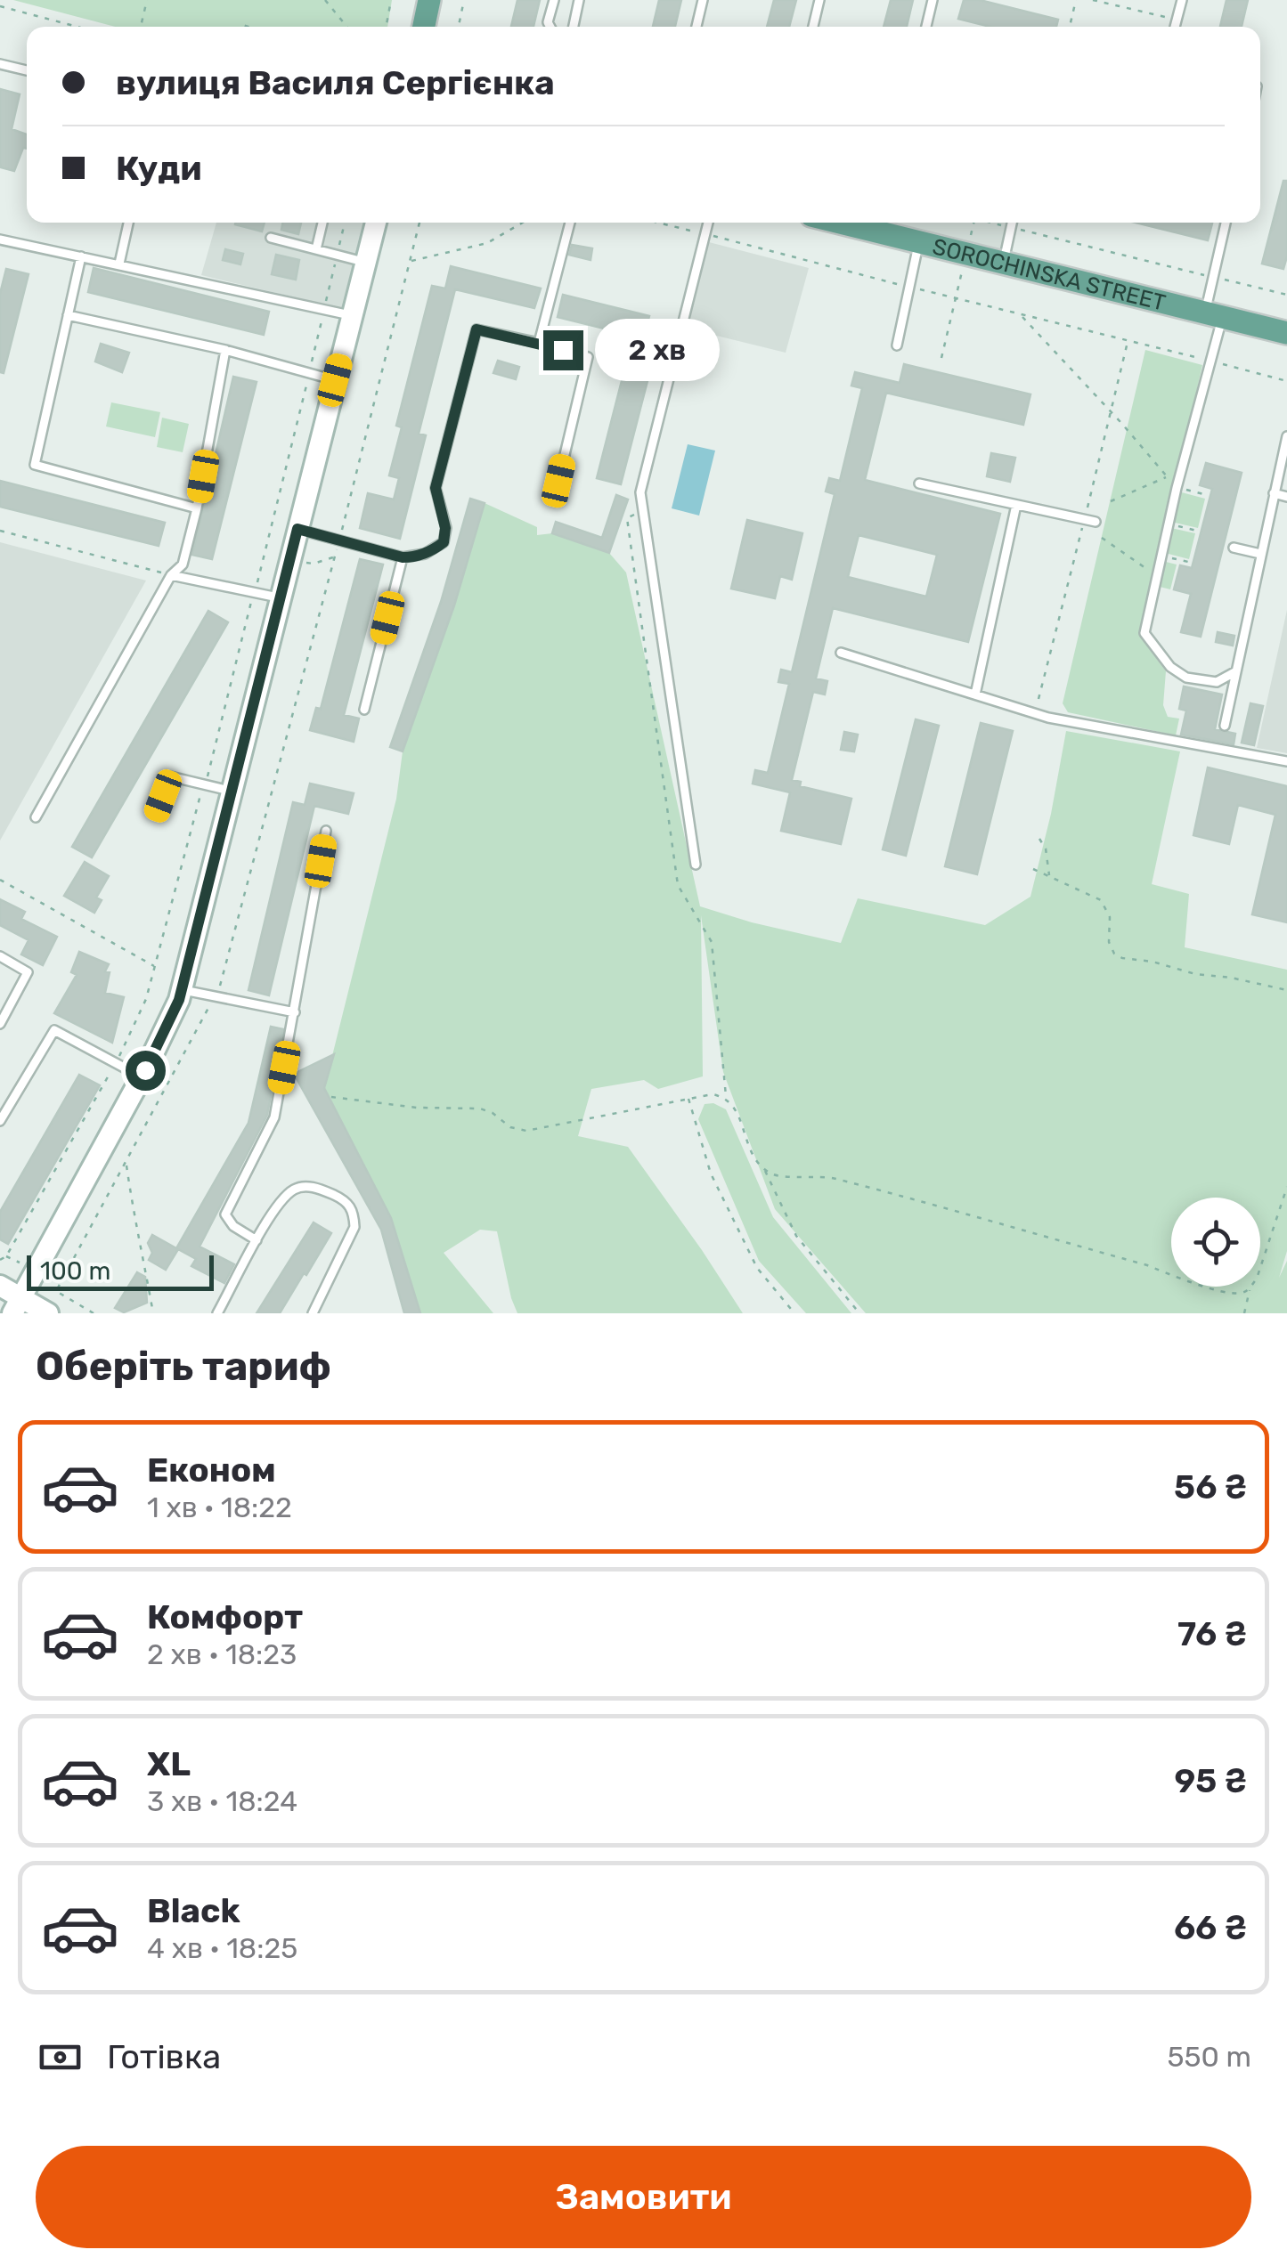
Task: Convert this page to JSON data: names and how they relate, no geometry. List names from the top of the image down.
{
  "streets": {
    "main road": ["SOROCHINSKA STREET"]
  },
  "scale_bar": "100 m",
  "page": {
    "banner": ["вулиця Василя Сергієнка", "Куди"],
    "bubble": "2 хв",
    "scale": "100 m",
    "heading": "Оберіть тариф",
    "list": [
      {
        "name": "Економ",
        "note": "1 хв · 18:22",
        "value": "56 ₴"
      },
      {
        "name": "Комфорт",
        "note": "2 хв · 18:23",
        "value": "76 ₴"
      },
      {
        "name": "XL",
        "note": "3 хв · 18:24",
        "value": "95 ₴"
      },
      {
        "name": "Black",
        "note": "4 хв · 18:25",
        "value": "66 ₴"
      }
    ],
    "pay": ["Готівка", "550 m"],
    "buttons": "Замовити"
  }
}
